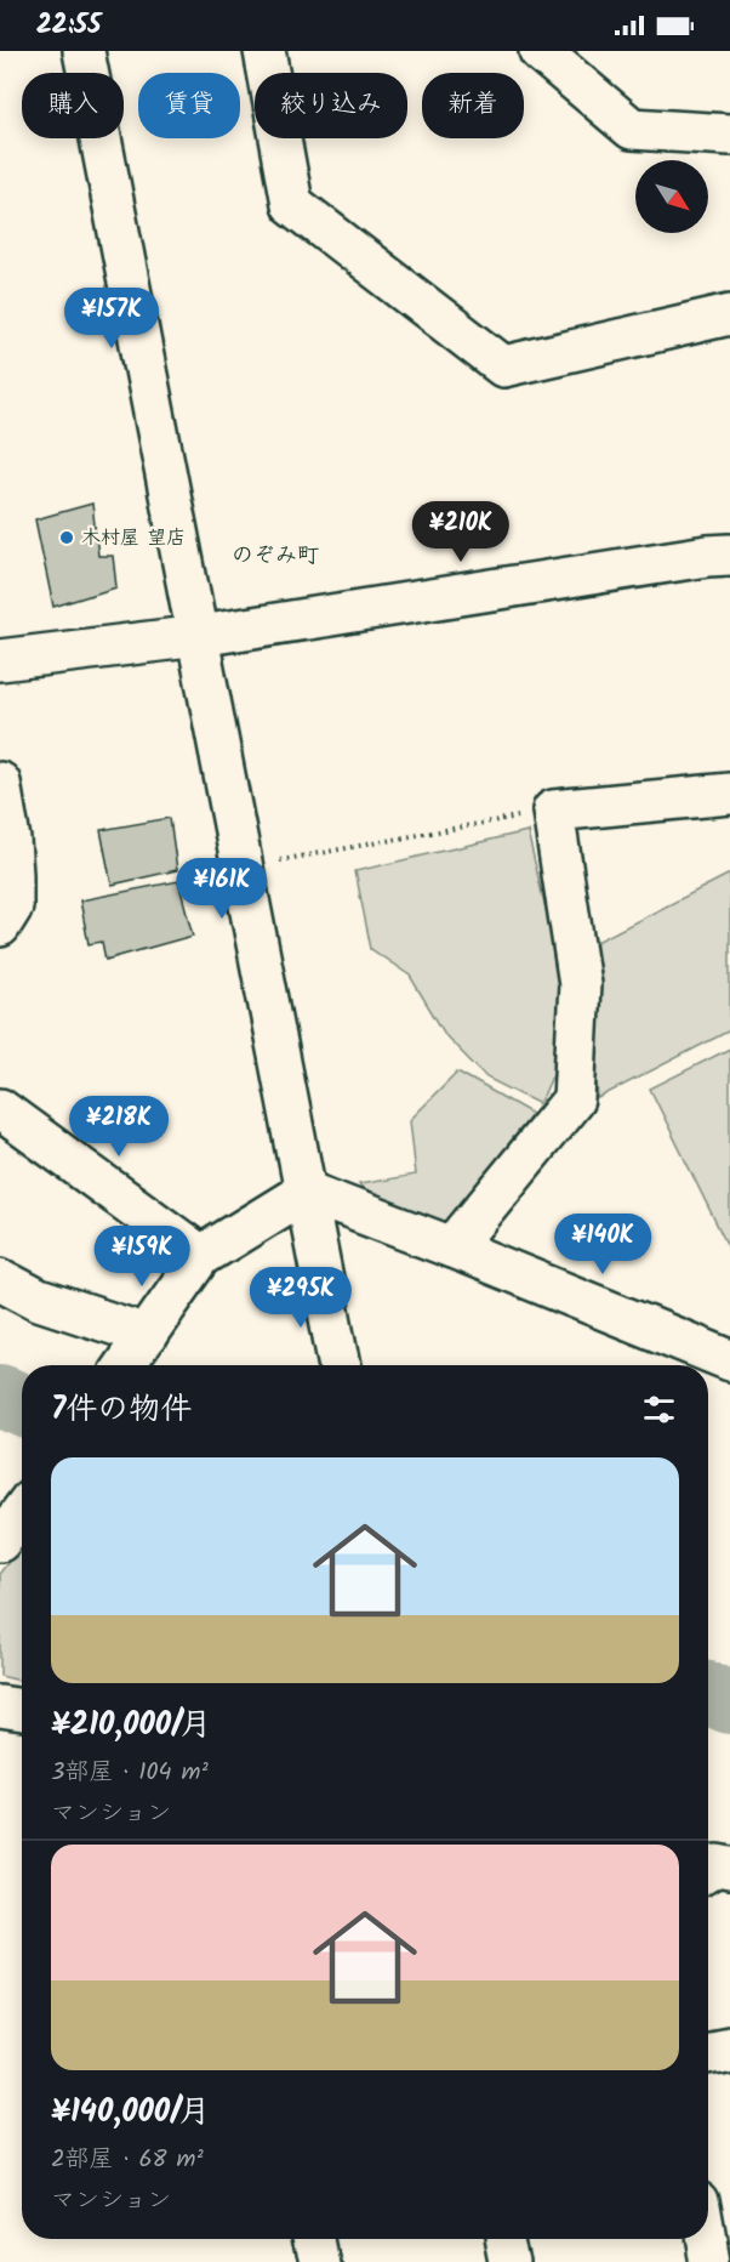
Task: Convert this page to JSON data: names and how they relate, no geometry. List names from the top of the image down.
{
  "districts": ["のぞみ町"],
  "places": ["木村屋 望店"],
  "north": "bottom right",
  "page": {
    "status": "22:55",
    "chip": [
      "購入",
      "賃貸",
      "絞り込み",
      "新着"
    ],
    "price": [
      "¥157K",
      "¥210K",
      "¥161K",
      "¥218K",
      "¥140K",
      "¥159K",
      "¥295K"
    ],
    "heading": "7件の物件",
    "list": [
      {
        "name": "¥210,000/月",
        "note": "3部屋 · 104 m² · マンション"
      },
      {
        "name": "¥140,000/月",
        "note": "2部屋 · 68 m² · マンション"
      }
    ]
  }
}
